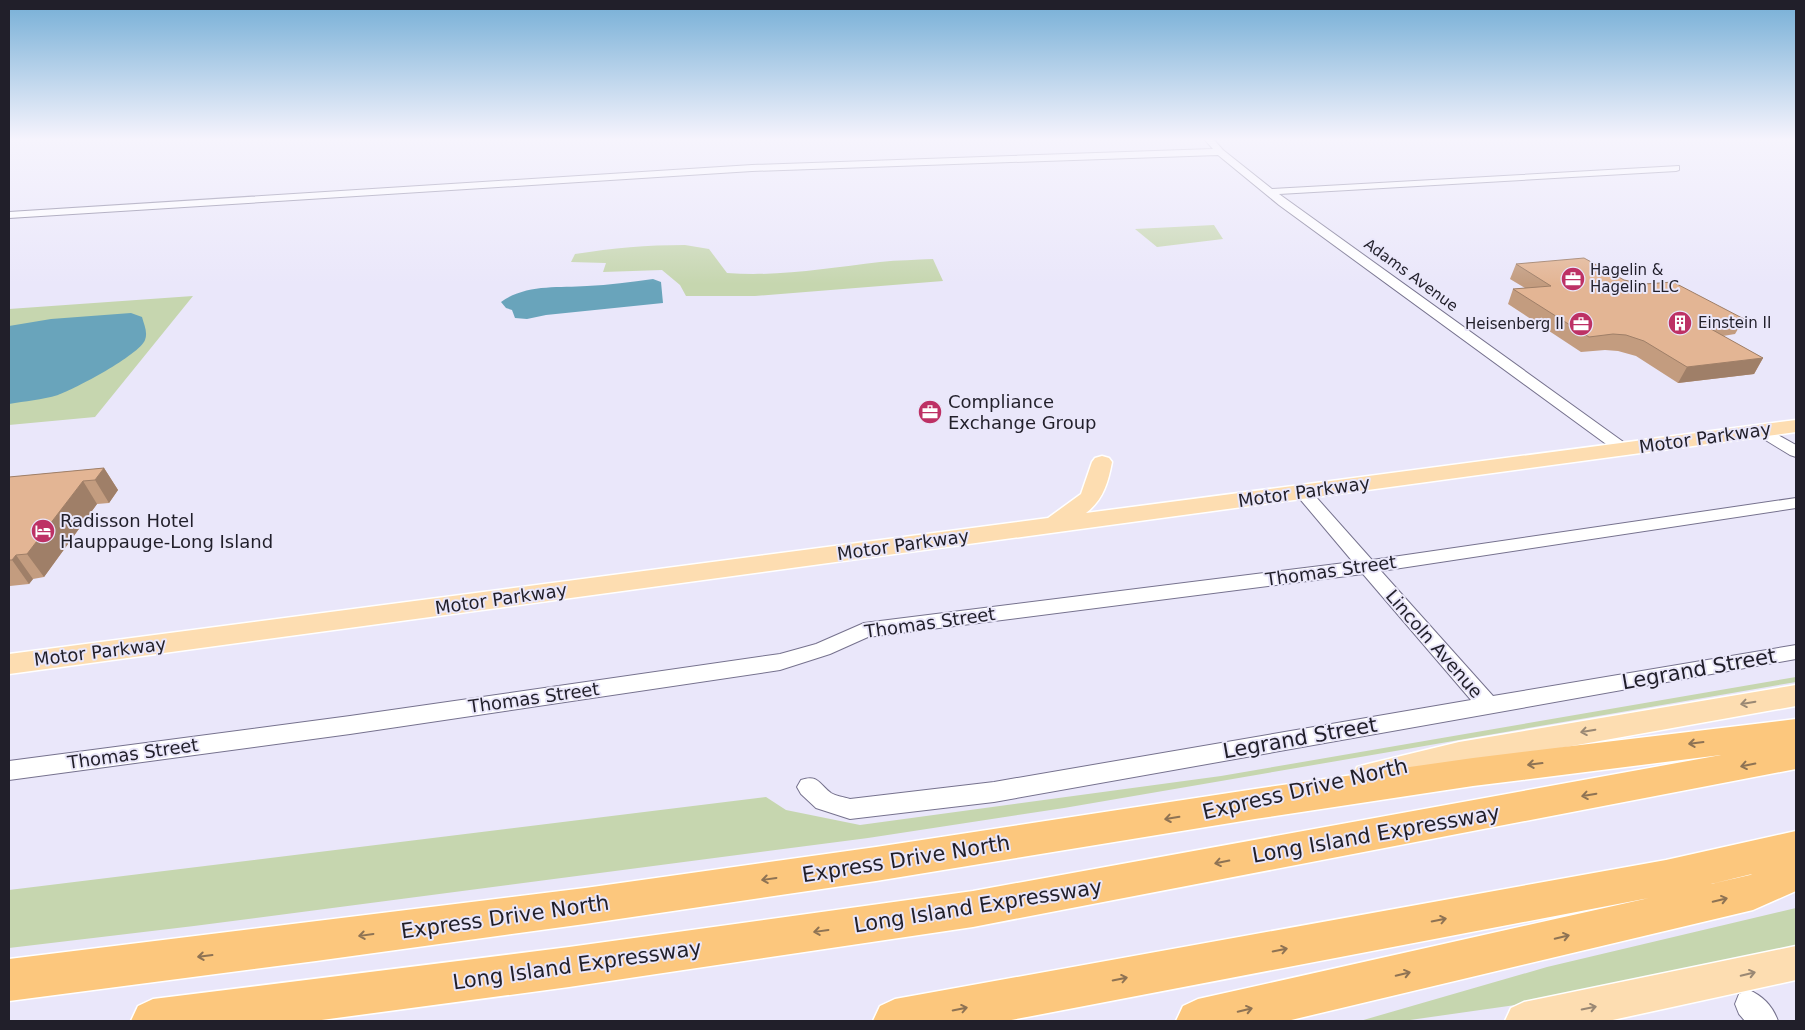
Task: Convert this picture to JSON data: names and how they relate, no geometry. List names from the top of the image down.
{
  "streets": {
    "highway": ["Express Drive North", "Long Island Expressway"],
    "main road": ["Motor Parkway"],
    "street": [
      "Adams Avenue",
      "Thomas Street",
      "Lincoln Avenue",
      "Legrand Street"
    ]
  },
  "crossings": [
    ["Adams Avenue", "Motor Parkway"],
    ["Motor Parkway", "Lincoln Avenue"],
    ["Thomas Street", "Lincoln Avenue"],
    ["Lincoln Avenue", "Legrand Street"]
  ],
  "one_way": ["Express Drive North"],
  "places": {
    "office": ["Hagelin & Hagelin LLC", "Heisenberg II", "Compliance Exchange Group"],
    "building": ["Einstein II"],
    "hotel": ["Radisson Hotel Hauppauge-Long Island"]
  }
}
